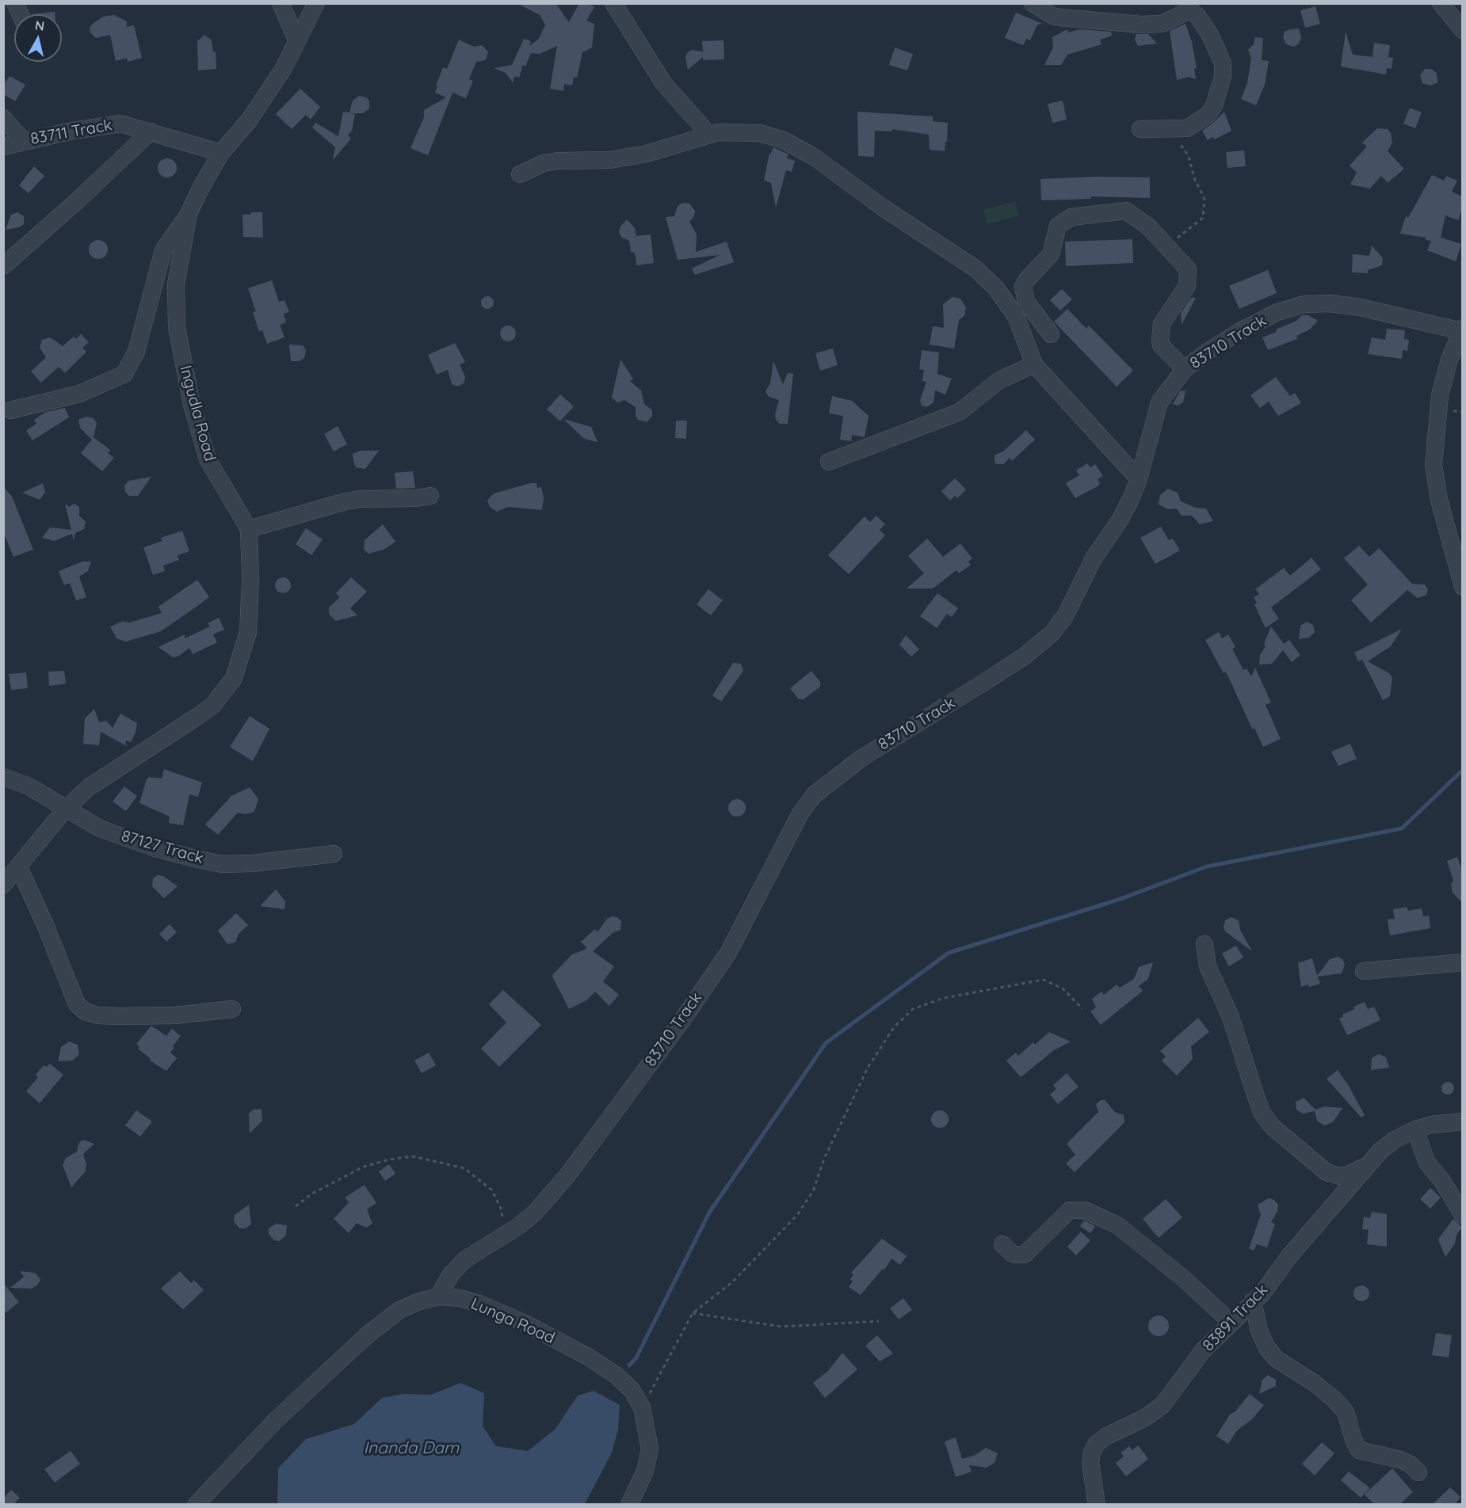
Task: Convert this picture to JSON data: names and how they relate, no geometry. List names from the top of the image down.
{
  "streets": {
    "street": [
      "83711 Track",
      "83710 Track",
      "Ingudla Road",
      "87127 Track",
      "83891 Track",
      "Lunga Road"
    ]
  },
  "crossings": [
    ["83711 Track", "Ingudla Road"],
    ["83710 Track", "Lunga Road"],
    ["Ingudla Road", "87127 Track"]
  ],
  "water": ["Inanda Dam"],
  "north": "top"
}
